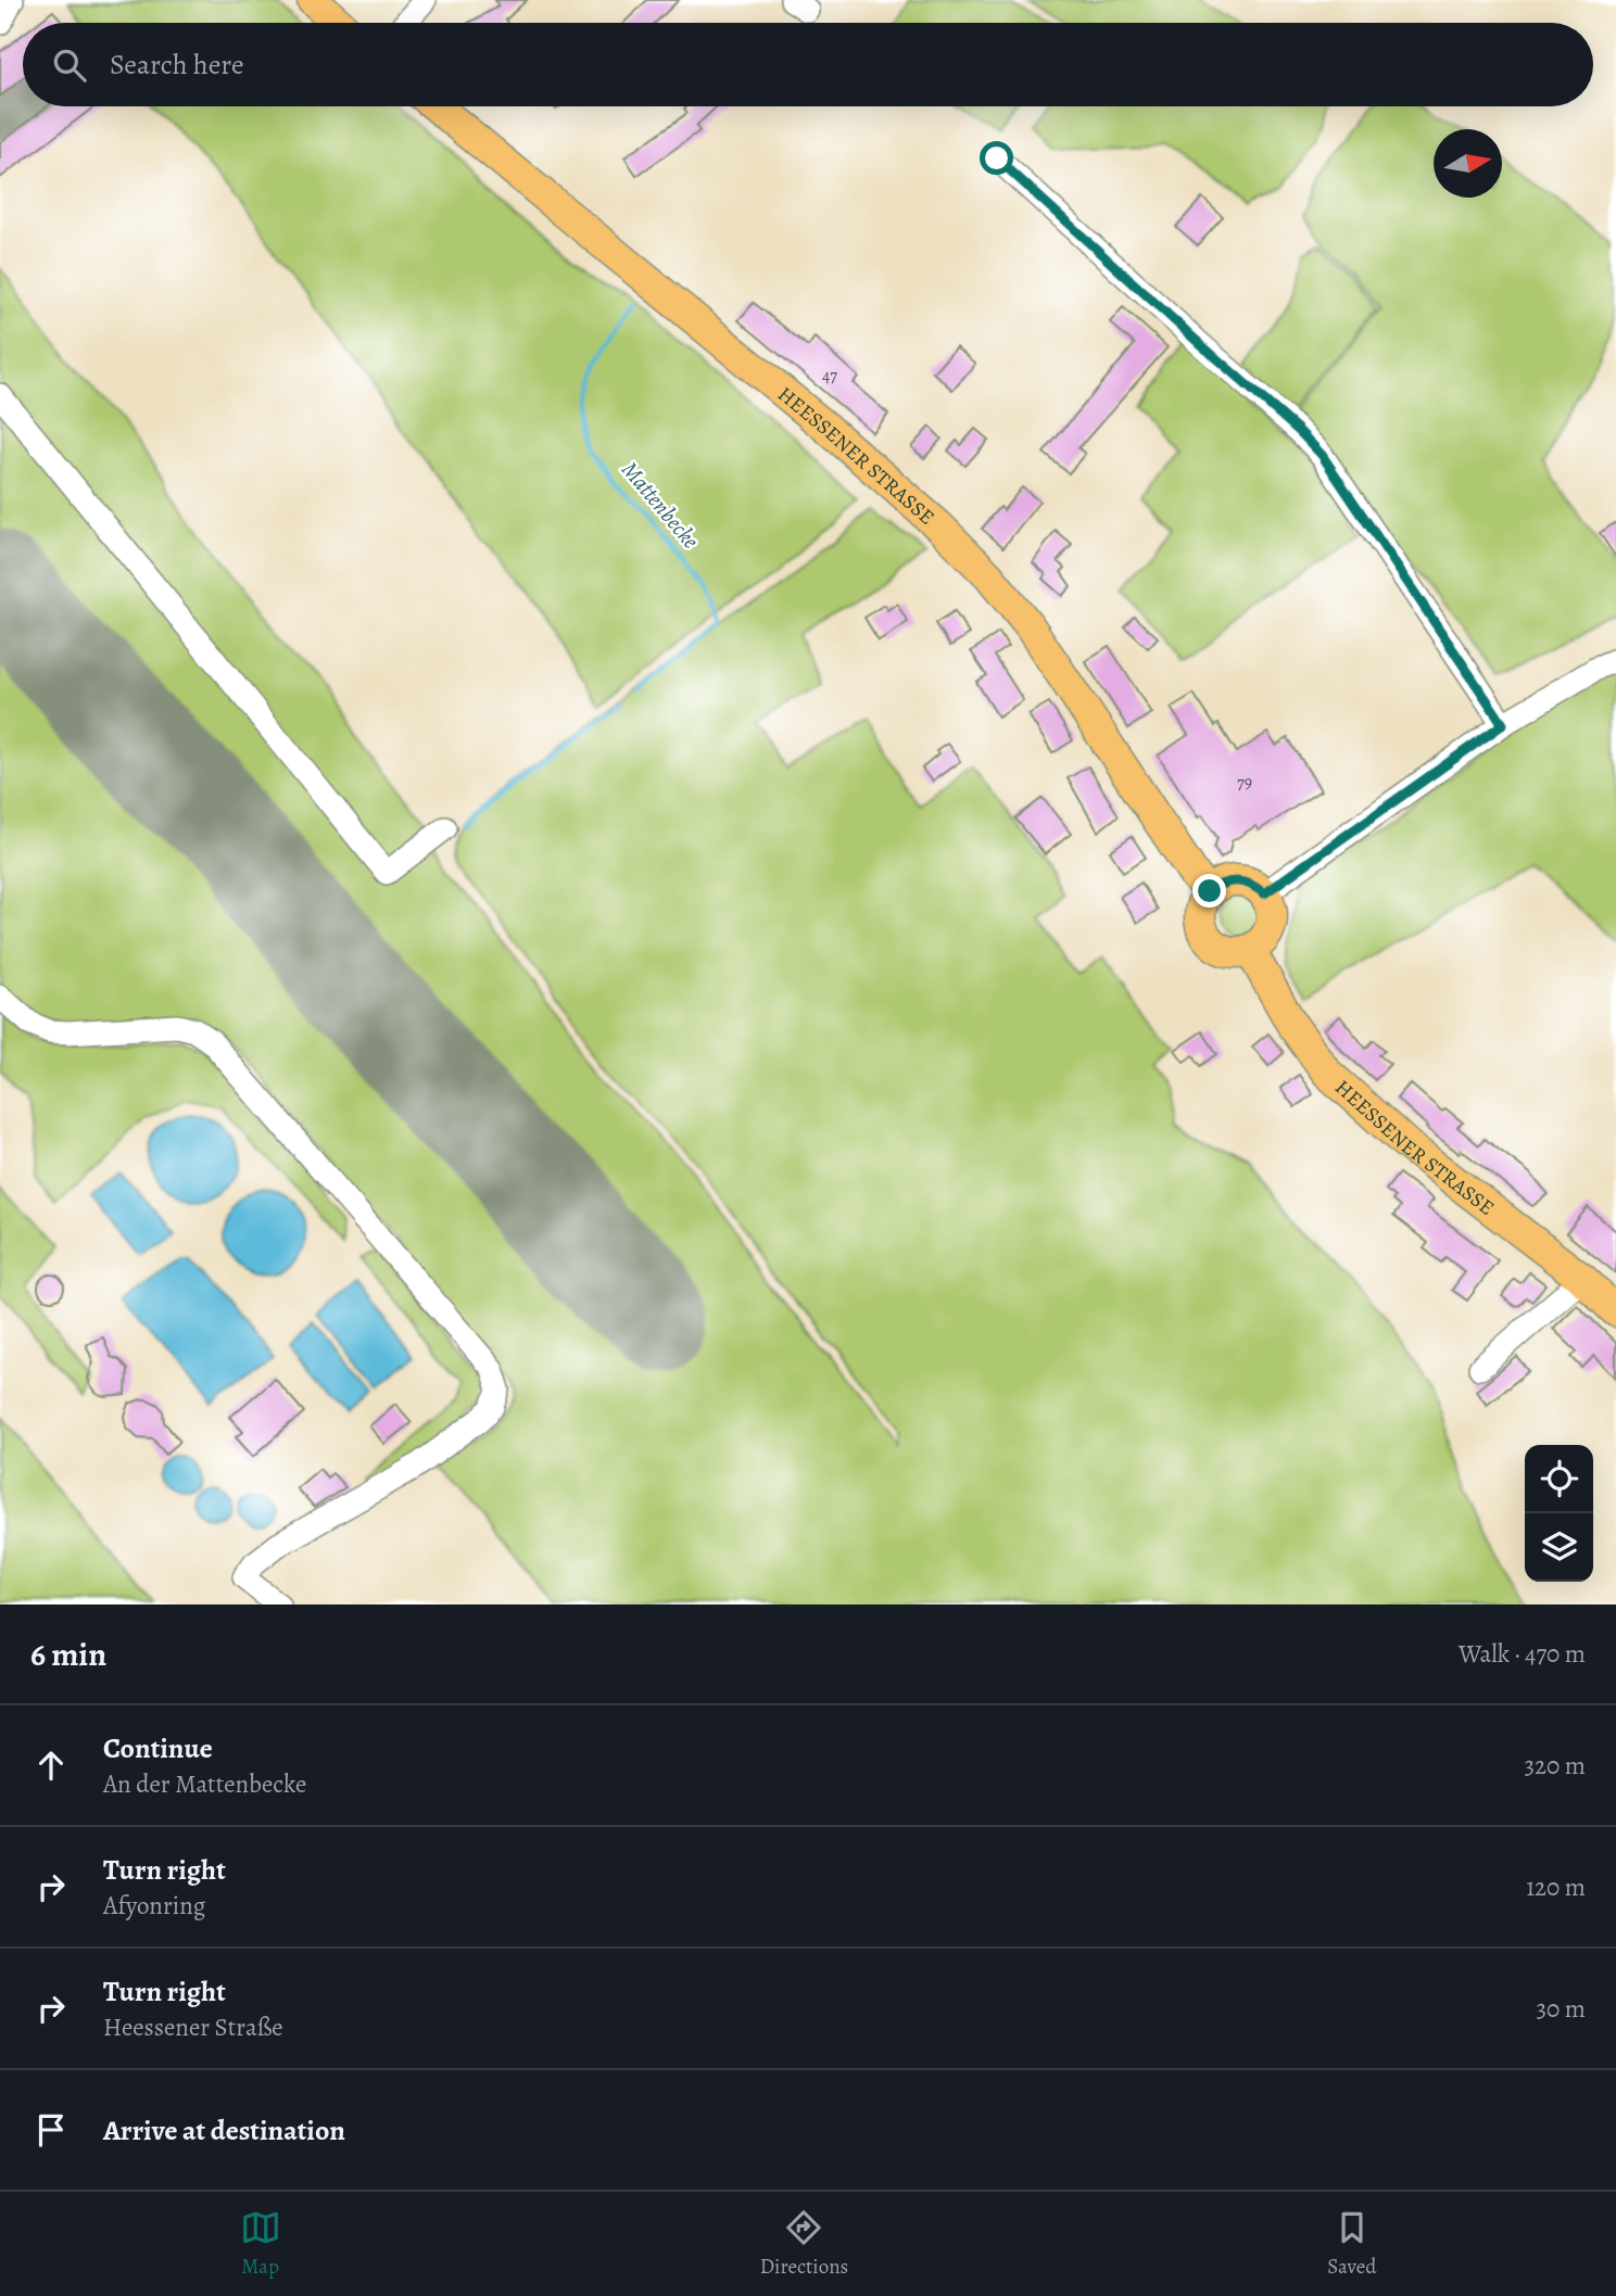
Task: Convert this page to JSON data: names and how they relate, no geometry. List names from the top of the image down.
{
  "streets": {
    "main road": ["HEESSENER STRASSE"]
  },
  "water": ["Mattenbecke"],
  "house_numbers": ["47", "79"],
  "north": "right",
  "page": {
    "search": "Search here",
    "heading": ["6 min", "Walk · 470 m"],
    "list": [
      ["Continue", "An der Mattenbecke", "320 m"],
      ["Turn right", "Afyonring", "120 m"],
      ["Turn right", "Heessener Straße", "30 m"],
      "Arrive at destination"
    ],
    "nav": ["Map", "Directions", "Saved"]
  }
}
